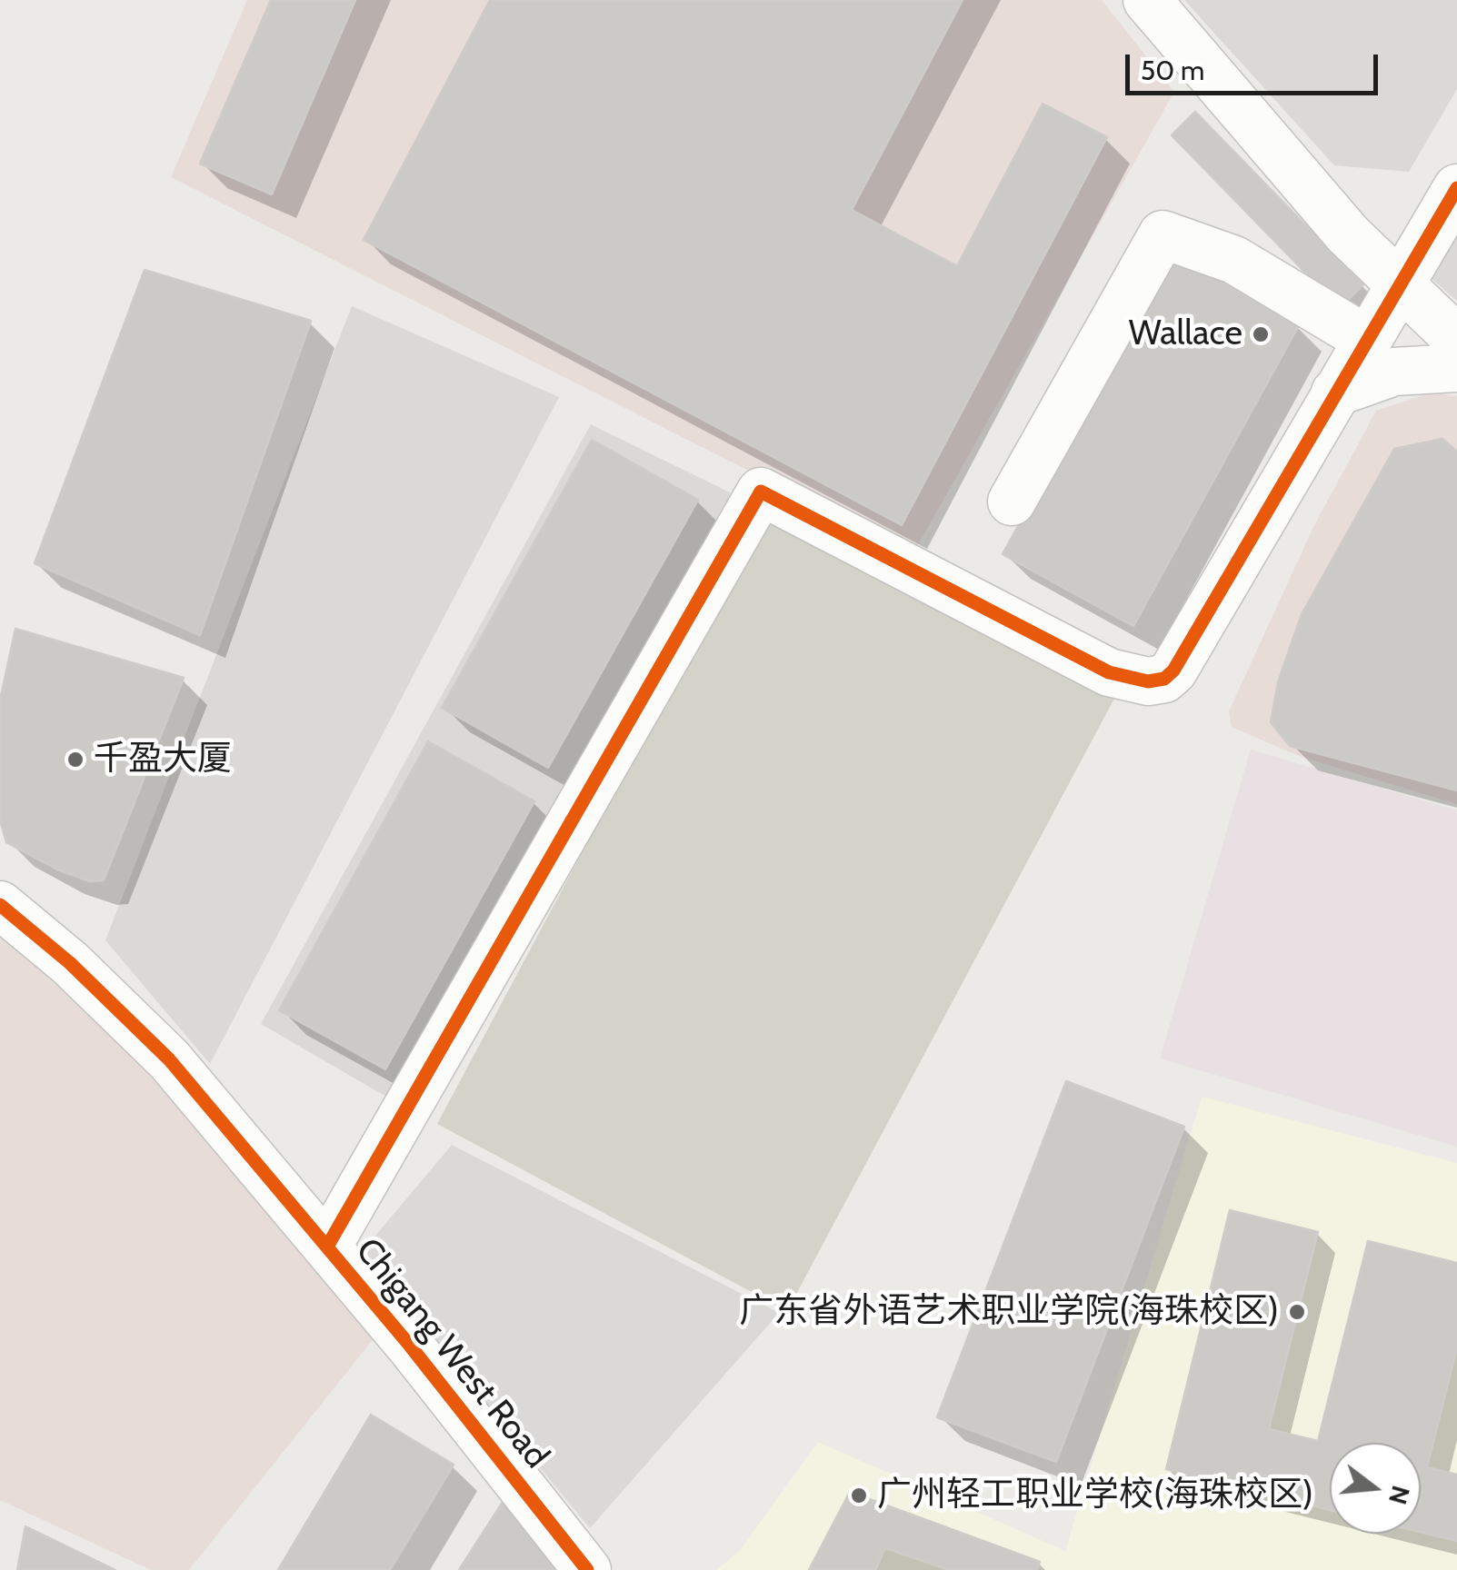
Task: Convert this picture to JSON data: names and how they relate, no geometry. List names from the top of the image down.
{
  "streets": {
    "street": ["Chigang West Road"]
  },
  "places": [
    "Wallace",
    "千盈大厦",
    "广东省外语艺术职业学院(海珠校区)",
    "广州轻工职业学校(海珠校区)"
  ],
  "scale_bar": "50 m",
  "north": "right"
}
